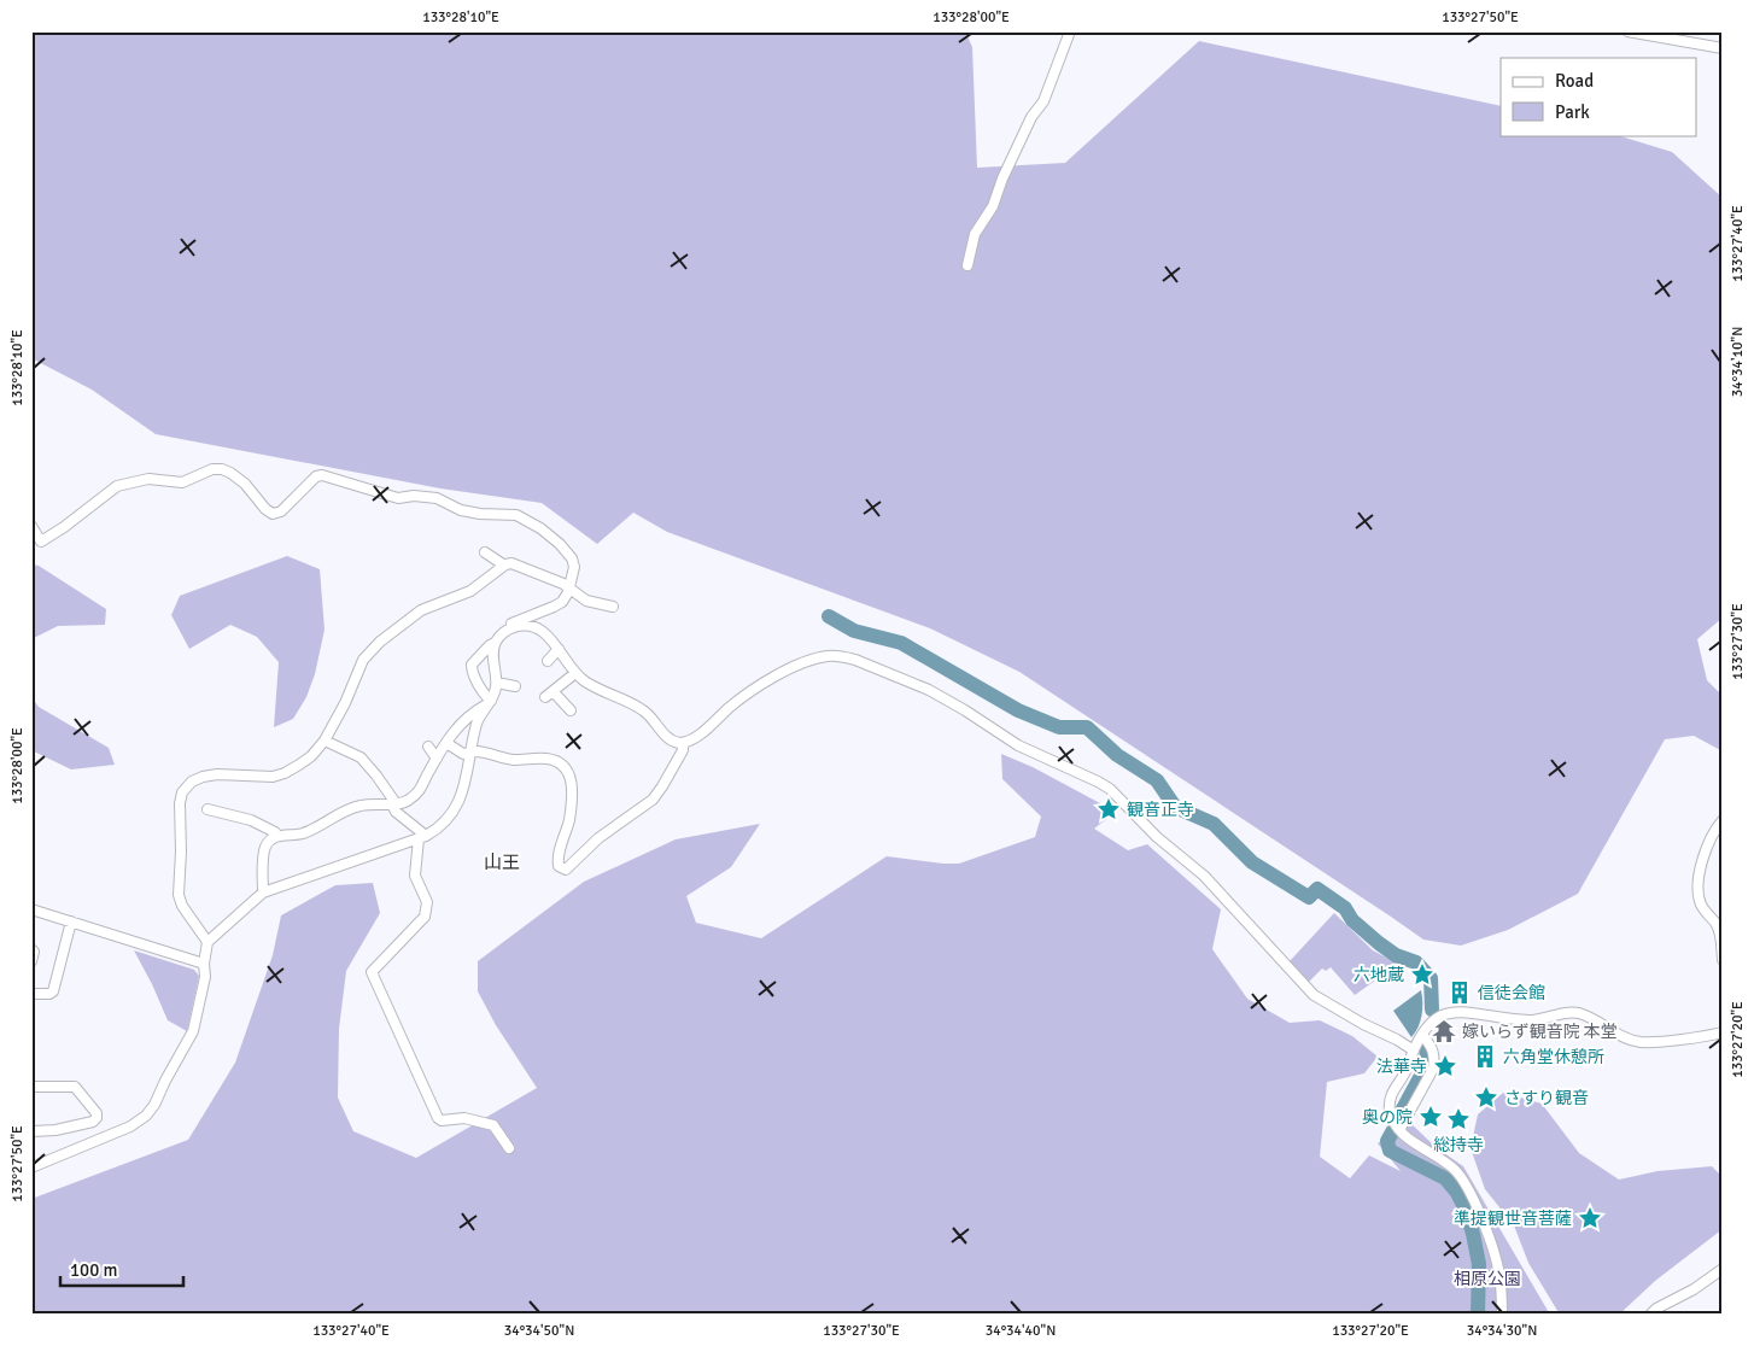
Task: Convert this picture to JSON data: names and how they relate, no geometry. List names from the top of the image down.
{
  "districts": ["山王"],
  "parks": ["相原公園"],
  "places": {
    "place": [
      "観音正寺",
      "六地蔵",
      "法華寺",
      "さすり観音",
      "奥の院",
      "総持寺",
      "準提観世音菩薩"
    ],
    "building": ["信徒会館", "六角堂休憩所"],
    "temple": ["嫁いらず観音院 本堂"]
  },
  "legend": ["Road", "Park"],
  "scale_bar": "100 m",
  "coordinates": [
    "133°28'10\"E",
    "133°28'00\"E",
    "133°27'50\"E",
    "133°27'40\"E",
    "34°34'10\"N",
    "133°27'30\"E",
    "133°27'20\"E",
    "34°34'50\"N",
    "34°34'40\"N",
    "34°34'30\"N"
  ]
}
